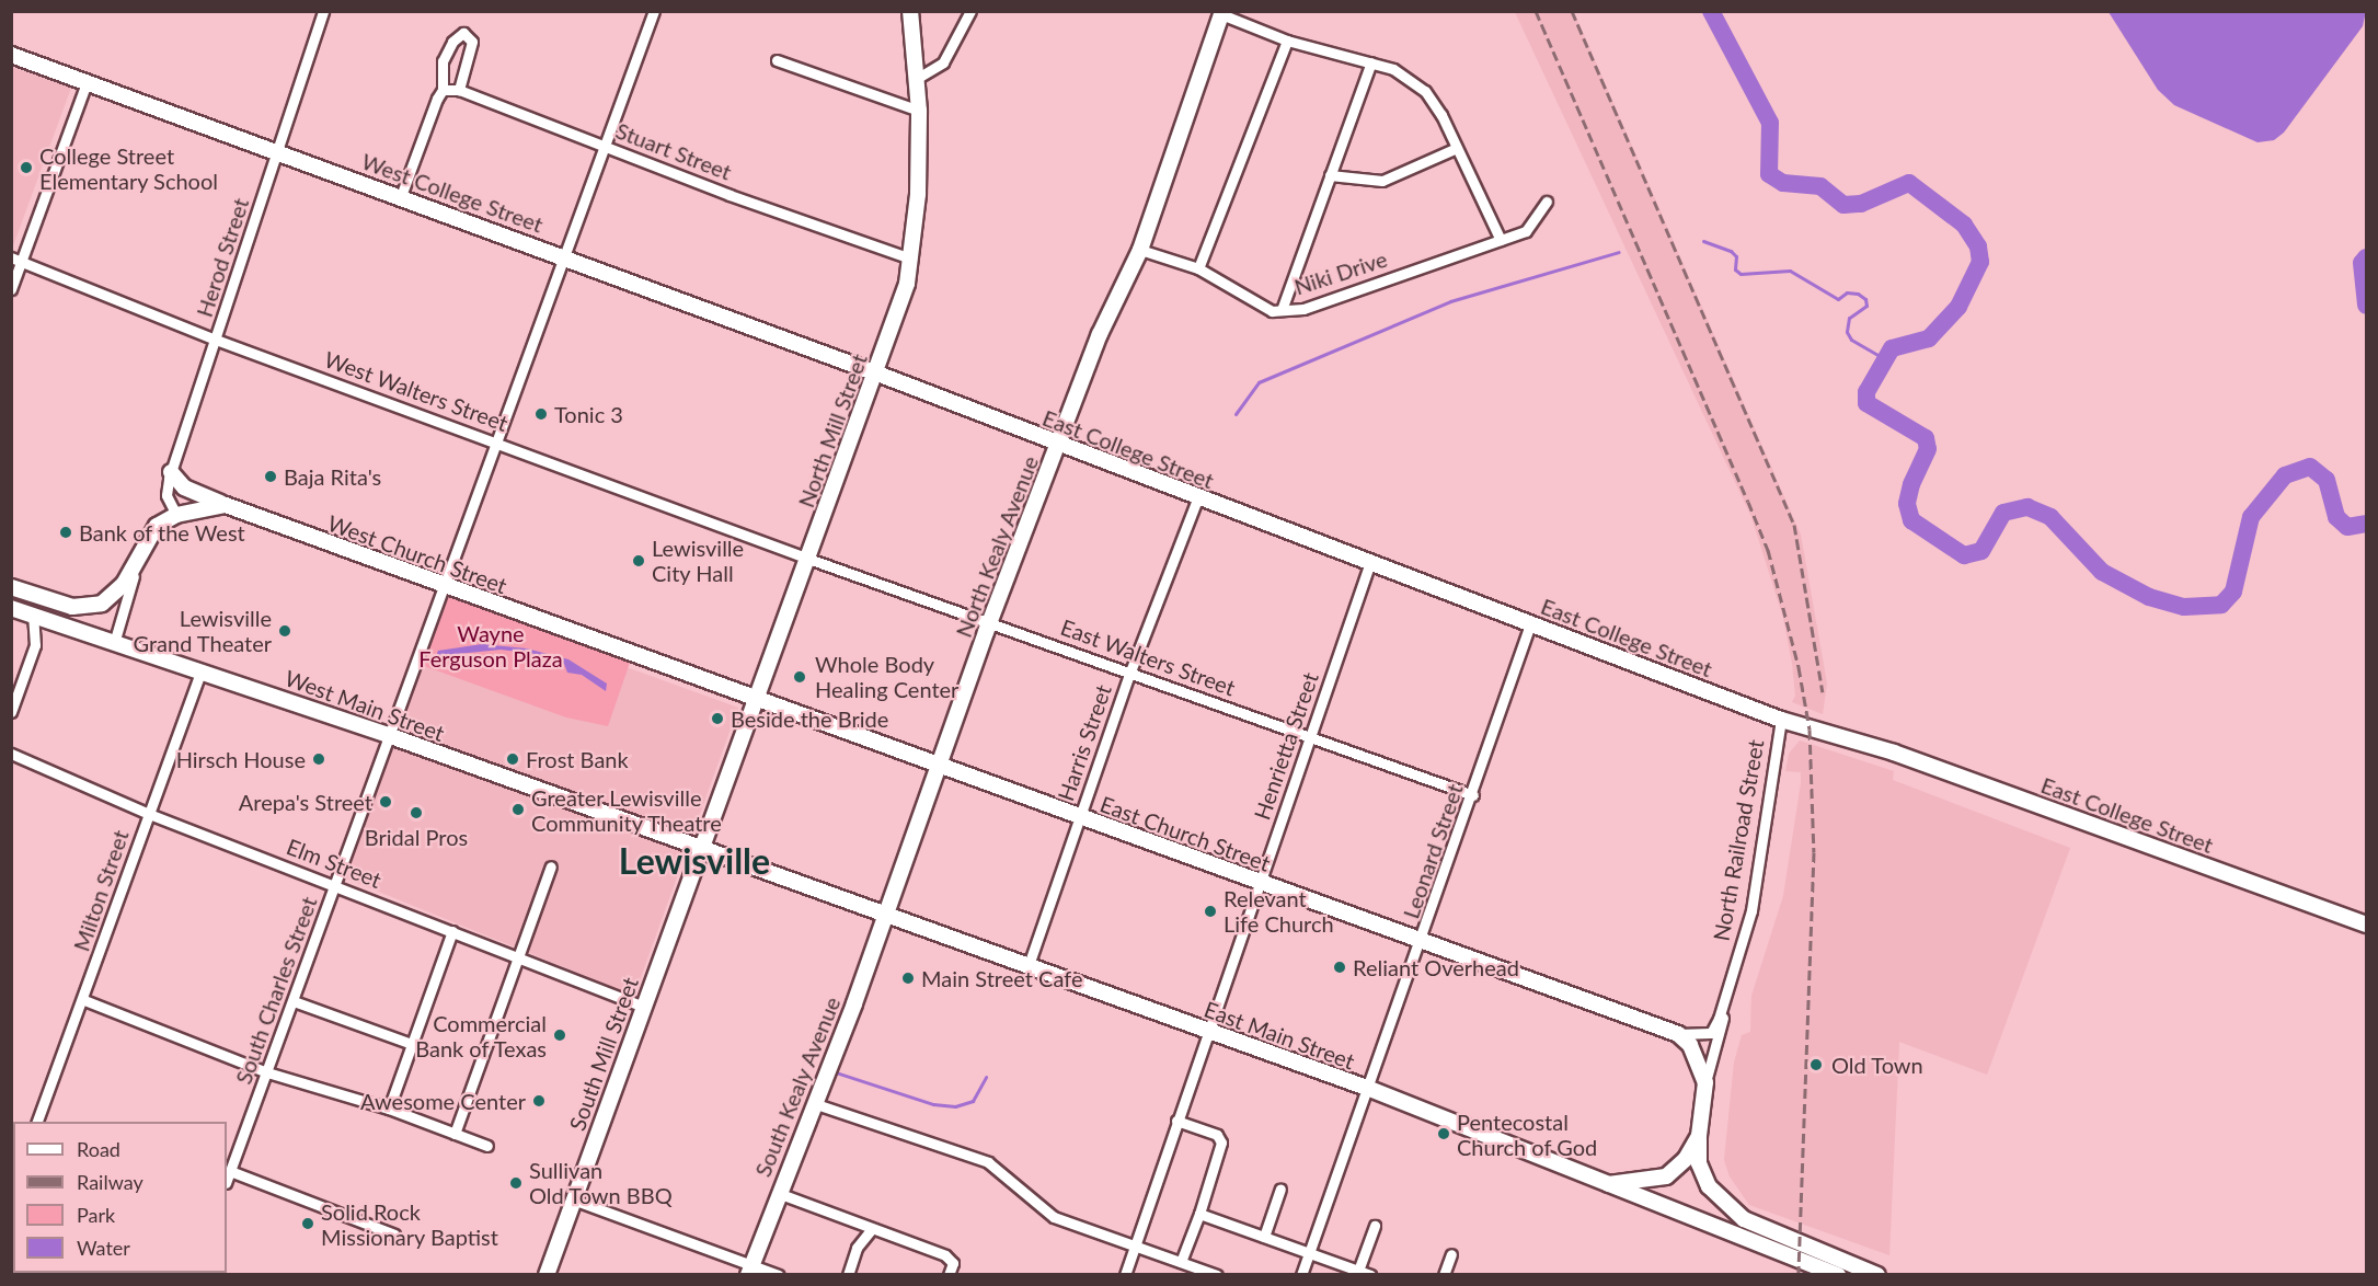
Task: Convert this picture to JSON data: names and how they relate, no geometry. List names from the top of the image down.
{
  "streets": {
    "main road": [
      "West College Street",
      "North Mill Street",
      "East College Street",
      "North Kealy Avenue",
      "West Church Street",
      "West Main Street",
      "East Church Street",
      "North Railroad Street",
      "East Main Street",
      "South Mill Street",
      "South Kealy Avenue"
    ],
    "street": [
      "Stuart Street",
      "Herod Street",
      "Niki Drive",
      "West Walters Street",
      "East Walters Street",
      "Harris Street",
      "Henrietta Street",
      "Leonard Street",
      "Elm Street",
      "Milton Street",
      "South Charles Street"
    ]
  },
  "crossings": [
    ["Stuart Street", "North Mill Street"],
    ["Stuart Street", "South Charles Street"],
    ["West College Street", "Herod Street"],
    ["West College Street", "North Mill Street"],
    ["West College Street", "East College Street"],
    ["West College Street", "South Charles Street"],
    ["Herod Street", "West Walters Street"],
    ["Herod Street", "West Church Street"],
    ["Niki Drive", "North Kealy Avenue"],
    ["West Walters Street", "North Mill Street"],
    ["West Walters Street", "East Walters Street"],
    ["West Walters Street", "South Charles Street"],
    ["North Mill Street", "East College Street"],
    ["North Mill Street", "West Church Street"],
    ["North Mill Street", "East Walters Street"],
    ["North Mill Street", "West Main Street"],
    ["North Mill Street", "East Church Street"],
    ["North Mill Street", "East Main Street"],
    ["North Mill Street", "South Mill Street"],
    ["East College Street", "North Kealy Avenue"],
    ["East College Street", "Harris Street"],
    ["East College Street", "Henrietta Street"],
    ["East College Street", "North Railroad Street"],
    ["East College Street", "Leonard Street"],
    ["North Kealy Avenue", "East Walters Street"],
    ["North Kealy Avenue", "East Church Street"],
    ["North Kealy Avenue", "East Main Street"],
    ["North Kealy Avenue", "South Kealy Avenue"],
    ["West Church Street", "East Church Street"],
    ["West Church Street", "South Charles Street"],
    ["East Walters Street", "Harris Street"],
    ["East Walters Street", "Henrietta Street"],
    ["East Walters Street", "Leonard Street"],
    ["West Main Street", "Milton Street"],
    ["West Main Street", "South Charles Street"],
    ["West Main Street", "East Main Street"],
    ["West Main Street", "South Mill Street"],
    ["Harris Street", "East Church Street"],
    ["Harris Street", "East Main Street"],
    ["Henrietta Street", "East Church Street"],
    ["Henrietta Street", "East Main Street"],
    ["East Church Street", "North Railroad Street"],
    ["East Church Street", "Leonard Street"],
    ["North Railroad Street", "East Main Street"],
    ["Leonard Street", "East Main Street"],
    ["Elm Street", "Milton Street"],
    ["Elm Street", "South Charles Street"],
    ["Elm Street", "South Mill Street"],
    ["East Main Street", "South Mill Street"],
    ["East Main Street", "South Kealy Avenue"]
  ],
  "districts": ["Lewisville"],
  "parks": ["Wayne Ferguson Plaza"],
  "places": [
    "College Street Elementary School",
    "Tonic 3",
    "Baja Rita's",
    "Bank of the West",
    "Lewisville City Hall",
    "Lewisville Grand Theater",
    "Whole Body Healing Center",
    "Beside the Bride",
    "Hirsch House",
    "Frost Bank",
    "Arepa's Street",
    "Greater Lewisville Community Theatre",
    "Bridal Pros",
    "Relevant Life Church",
    "Reliant Overhead",
    "Main Street Cafe",
    "Commercial Bank of Texas",
    "Old Town",
    "Awesome Center",
    "Pentecostal Church of God",
    "Sullivan Old Town BBQ",
    "Solid Rock Missionary Baptist"
  ],
  "legend": [
    "Road",
    "Railway",
    "Park",
    "Water"
  ]
}
